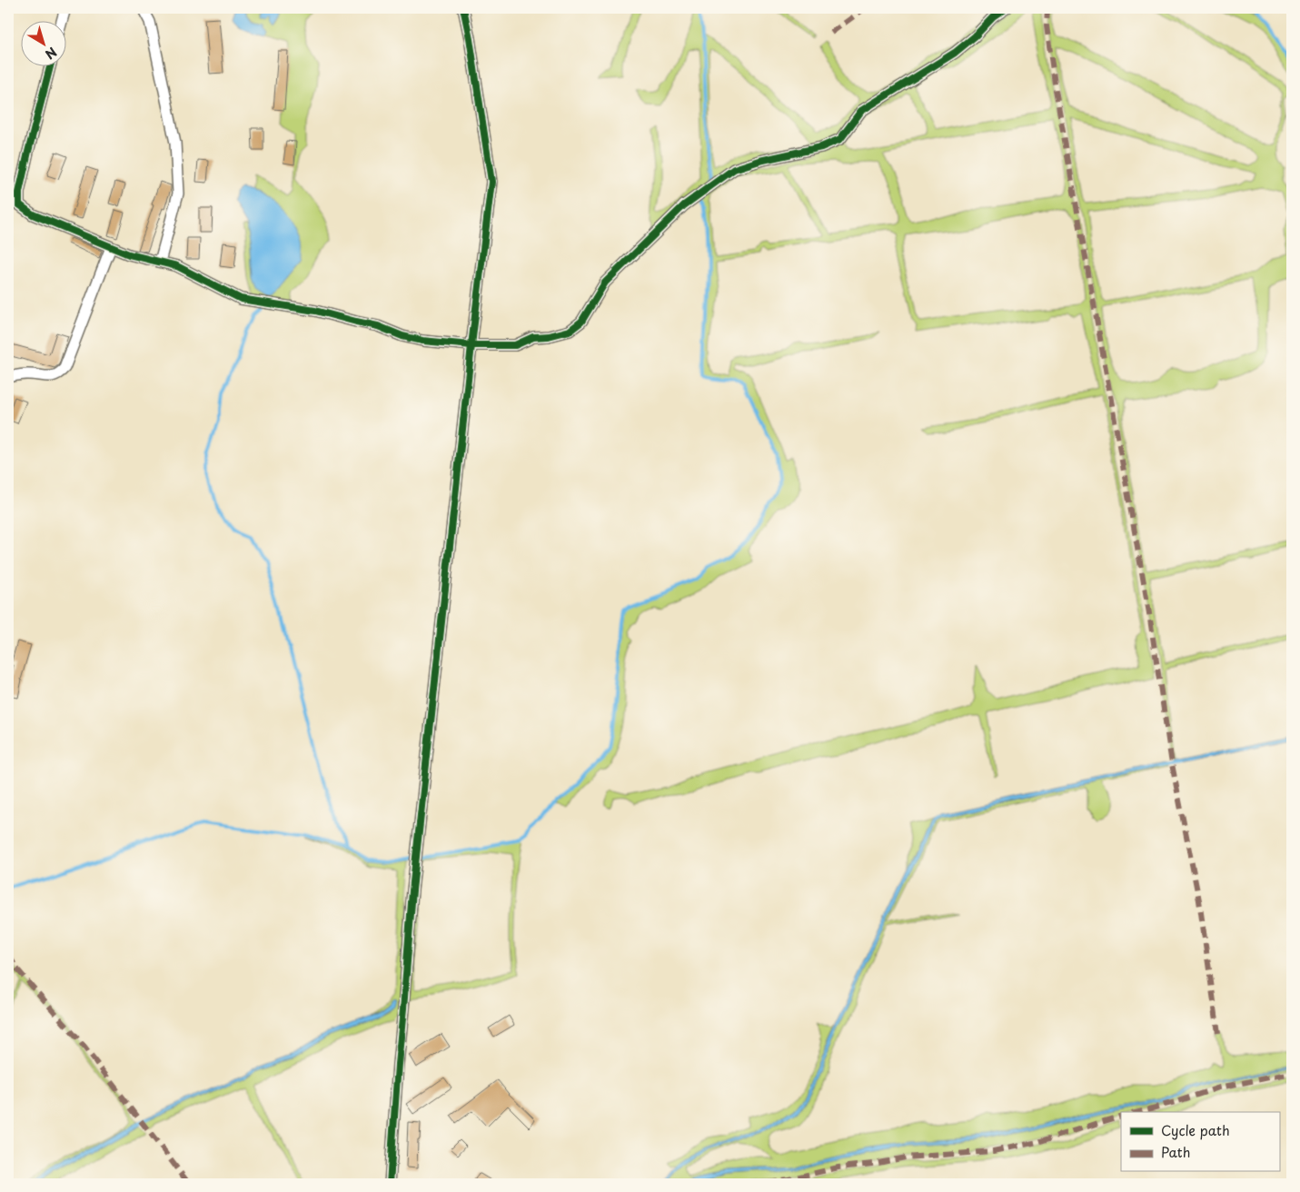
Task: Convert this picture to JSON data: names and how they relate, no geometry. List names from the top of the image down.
{
  "legend": ["Cycle path", "Path"],
  "north": "bottom right"
}
